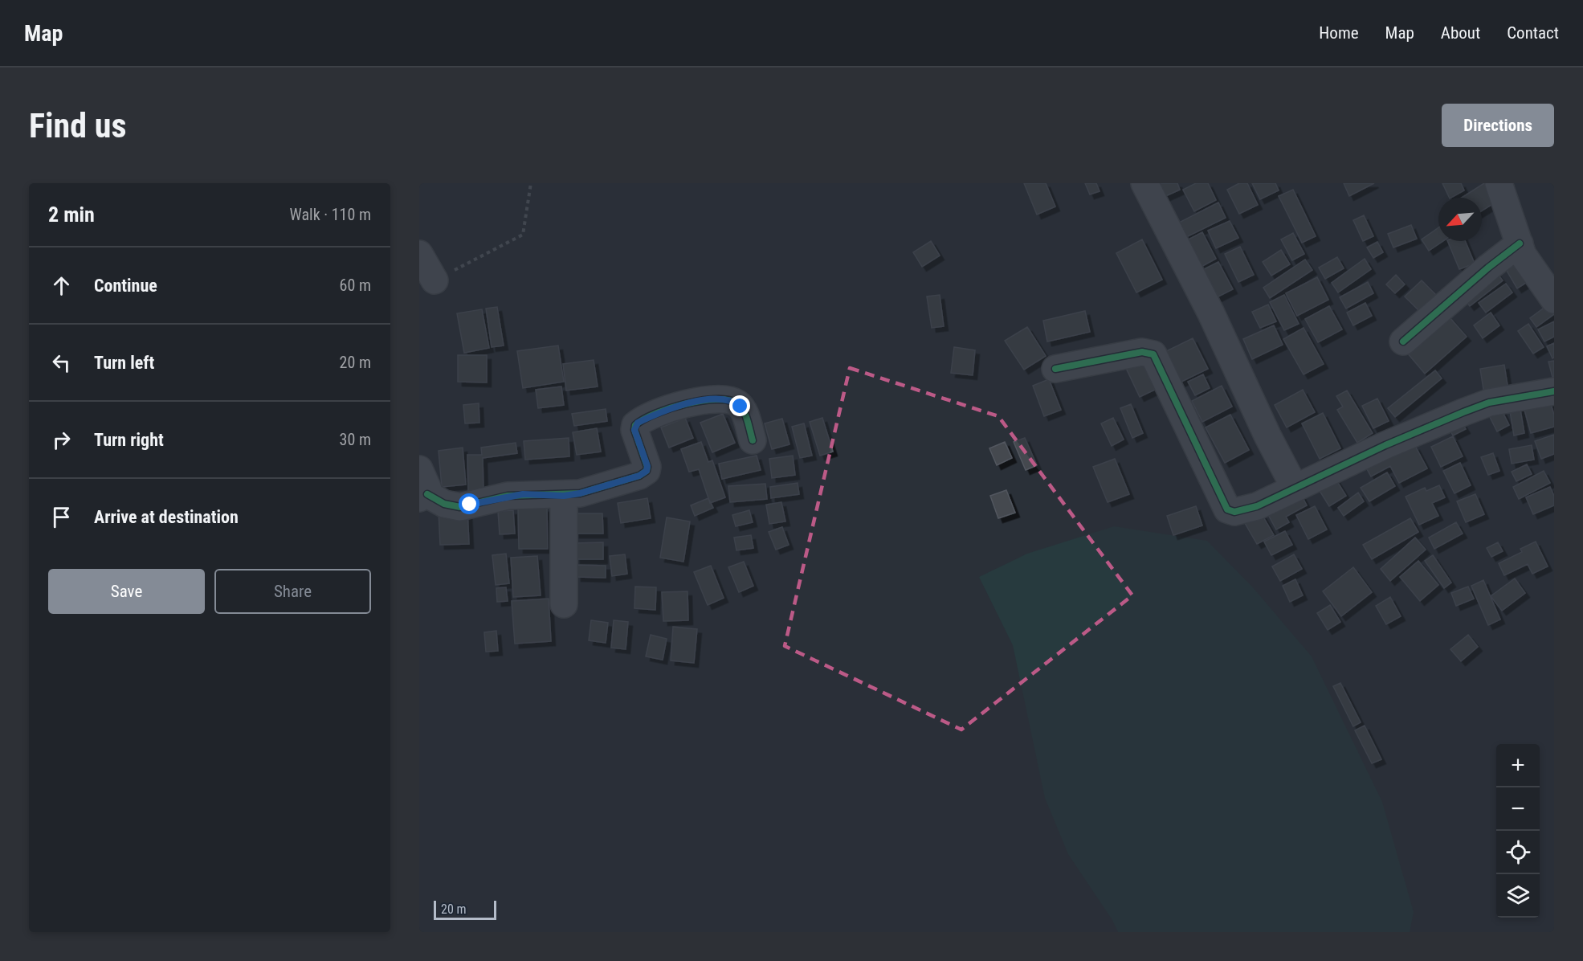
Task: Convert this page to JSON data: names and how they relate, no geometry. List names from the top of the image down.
{
  "scale_bar": "20 m",
  "north": "bottom left",
  "page": {
    "header": "Map",
    "nav": [
      "Home",
      "Map",
      "About",
      "Contact"
    ],
    "buttons": [
      "Directions",
      ["Save", "Share"]
    ],
    "title": "Find us",
    "heading": ["2 min", "Walk · 110 m"],
    "list": [
      ["Continue", "60 m"],
      ["Turn left", "20 m"],
      ["Turn right", "30 m"],
      "Arrive at destination"
    ],
    "map_buttons": ["+", "−"],
    "scale": "20 m"
  }
}
